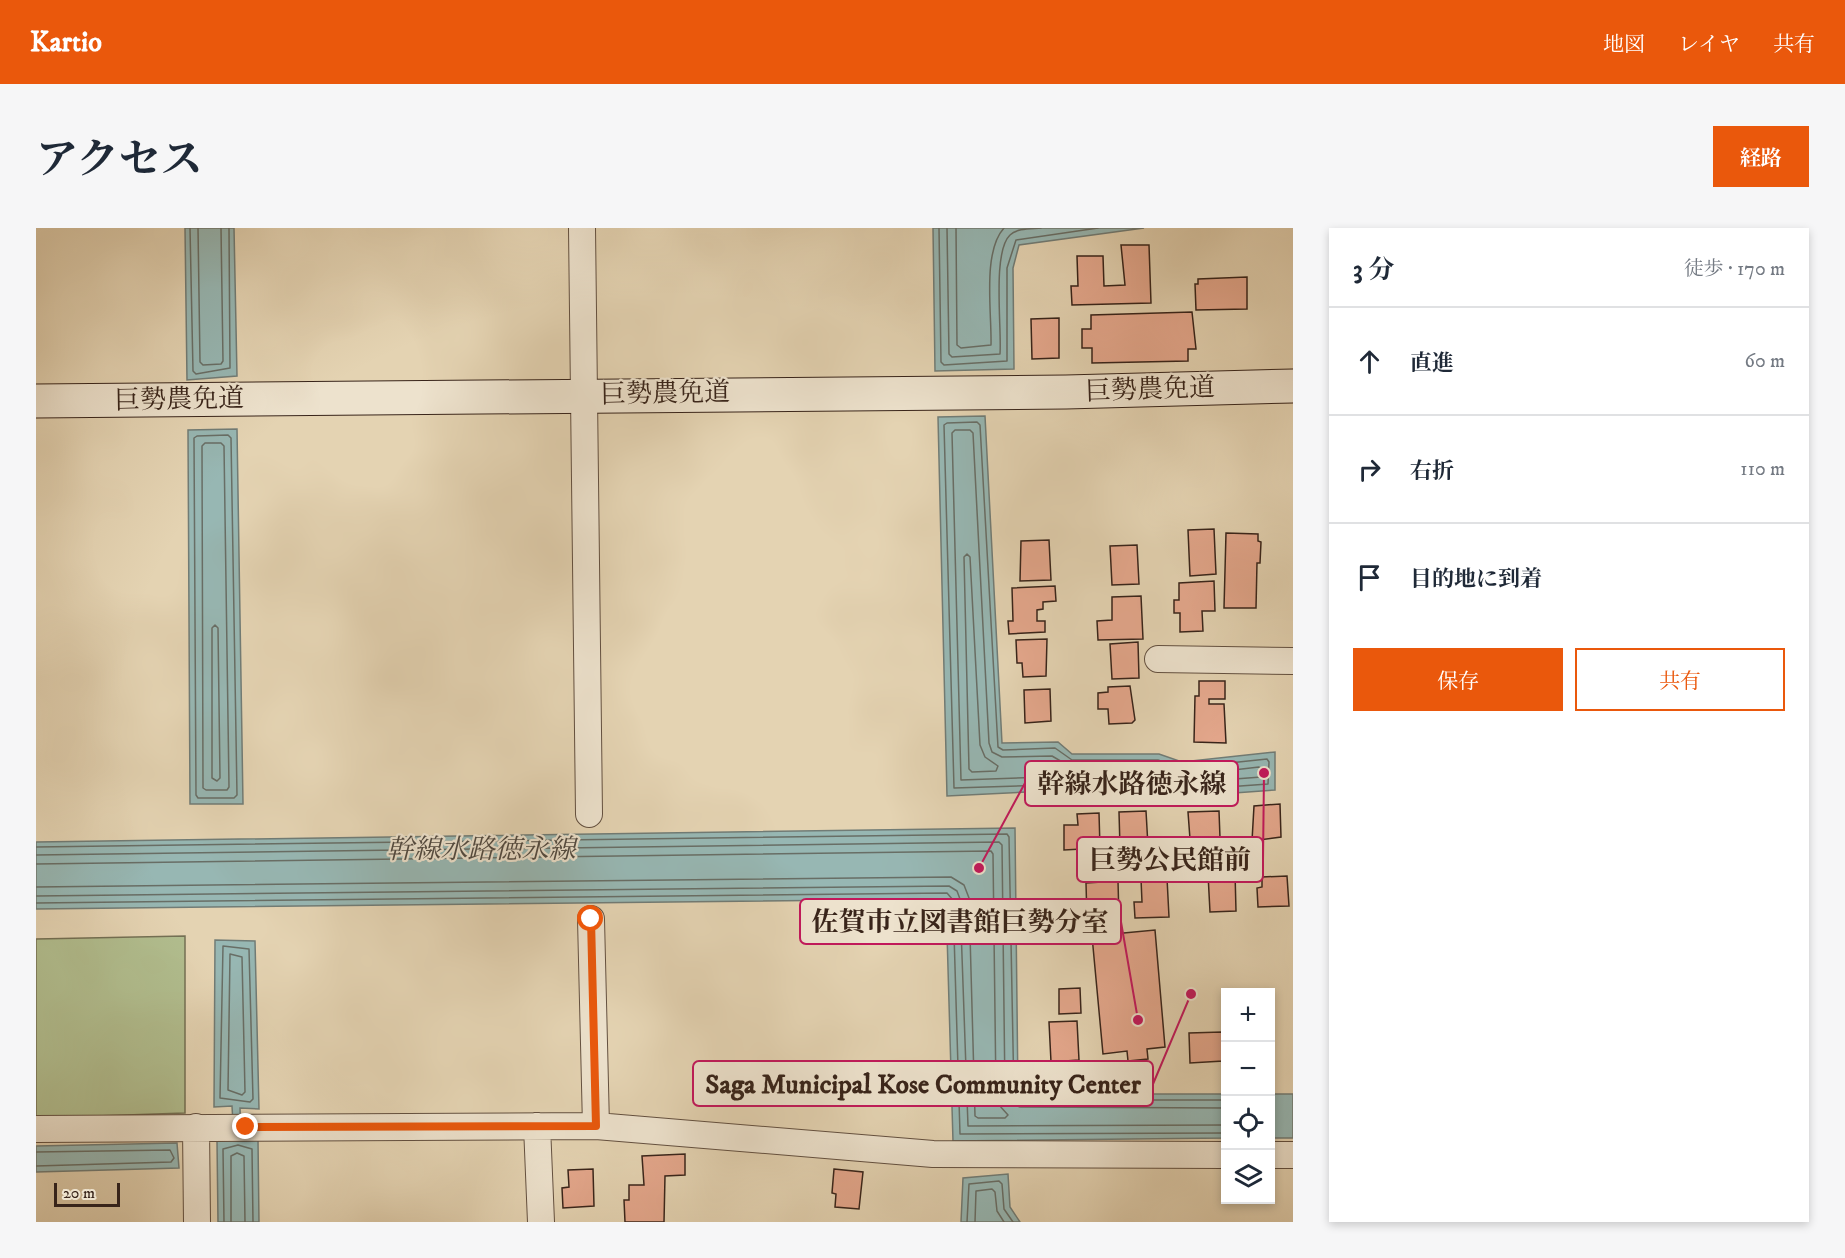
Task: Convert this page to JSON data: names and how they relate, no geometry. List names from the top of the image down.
{
  "streets": {
    "street": ["巨勢農免道"]
  },
  "water": ["幹線水路徳永線"],
  "places": [
    "巨勢公民館前",
    "幹線水路徳永線",
    "Saga Municipal Kose Community Center",
    "佐賀市立図書館巨勢分室"
  ],
  "scale_bar": "20 m",
  "page": {
    "header": "Kartio",
    "nav": ["地図", "レイヤ", "共有"],
    "title": "アクセス",
    "buttons": [
      "経路",
      ["保存", "共有"]
    ],
    "heading": ["3 分", "徒歩 · 170 m"],
    "list": [
      ["直進", "60 m"],
      ["右折", "110 m"],
      "目的地に到着"
    ],
    "map_buttons": ["+", "−"],
    "scale": "20 m"
  }
}
